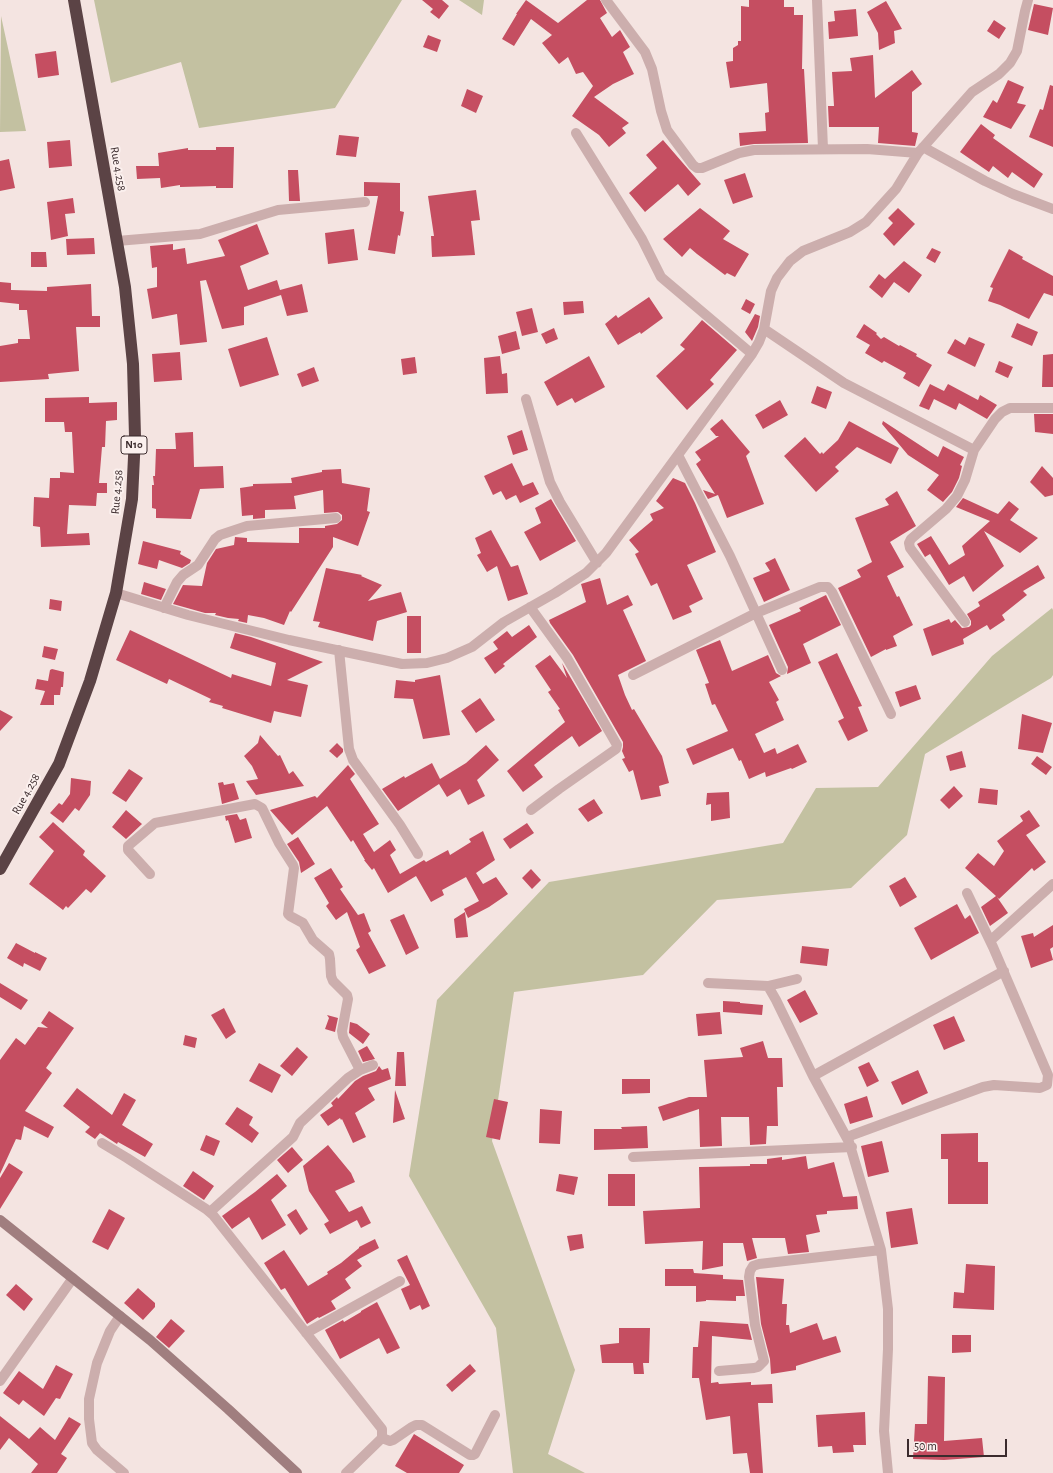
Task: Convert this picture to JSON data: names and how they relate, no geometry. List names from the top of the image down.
{
  "streets": {
    "highway": ["Rue 4.258", "N10"]
  },
  "scale_bar": "50 m"
}
